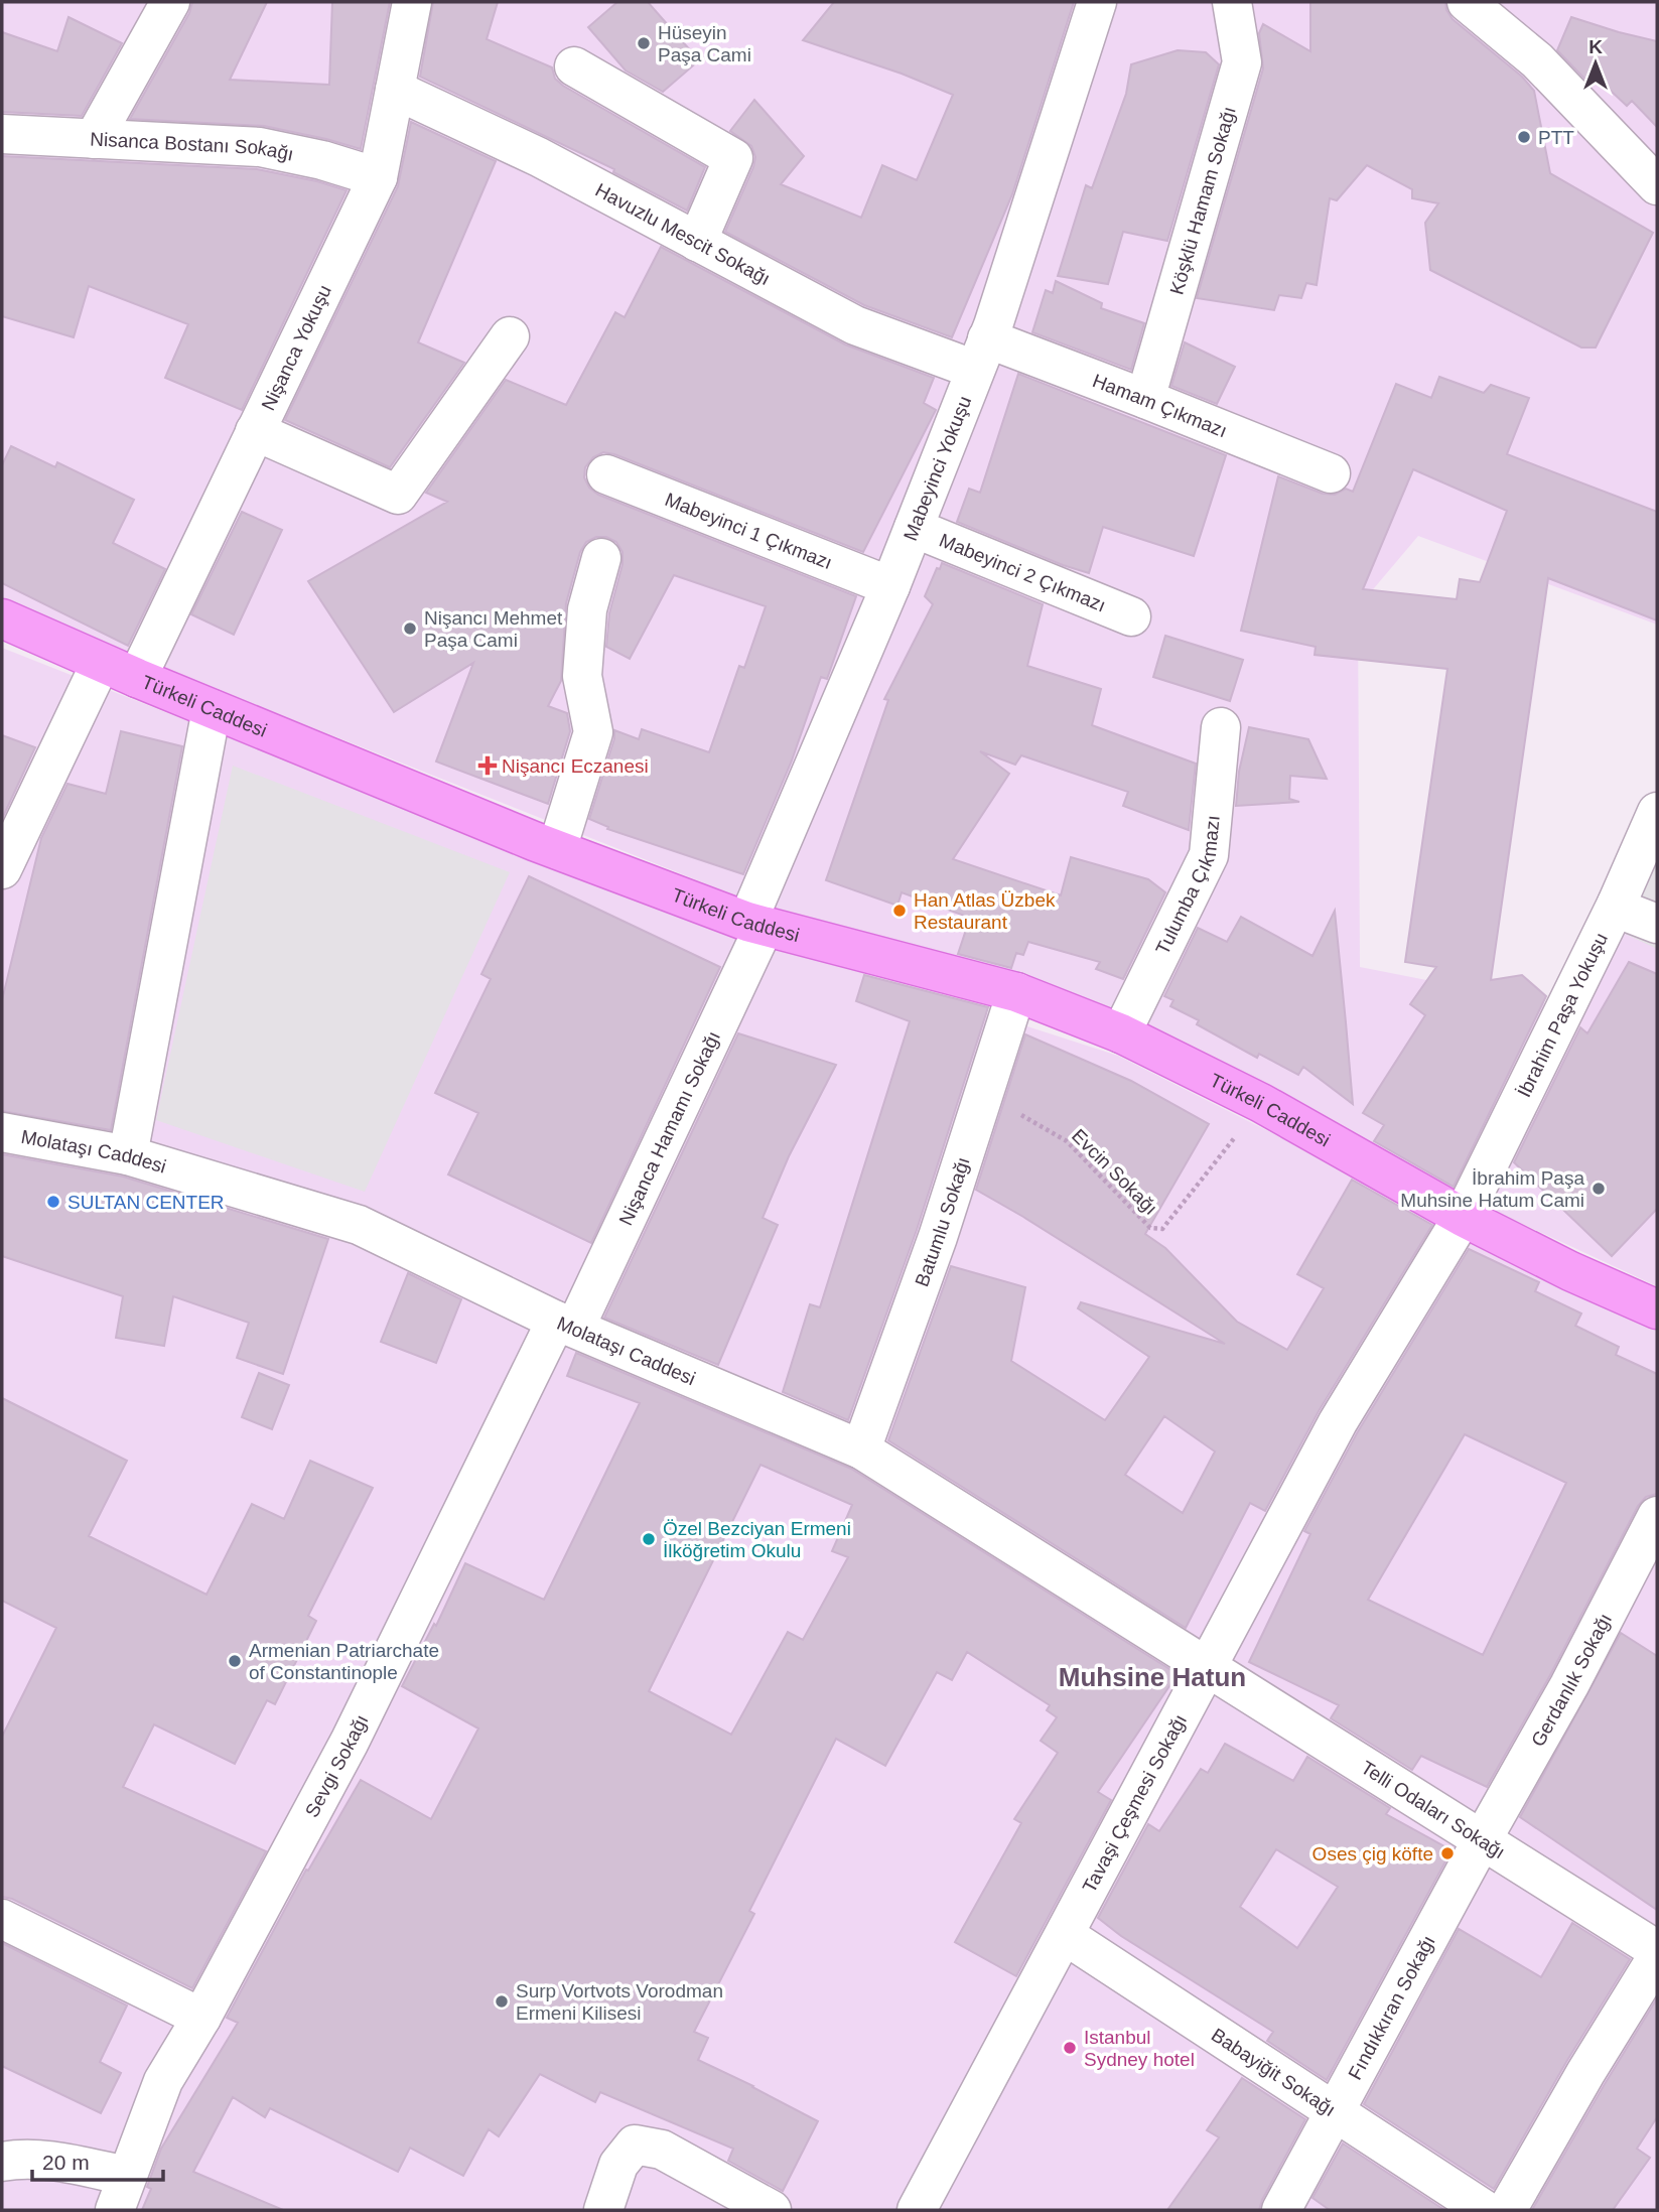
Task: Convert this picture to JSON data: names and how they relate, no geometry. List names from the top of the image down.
{
  "streets": {
    "main road": ["Türkeli Caddesi"],
    "street": [
      "Nisanca Bostanı Sokağı",
      "Köşklü Hamam Sokağı",
      "Havuzlu Mescit Sokağı",
      "Nişanca Yokuşu",
      "Hamam Çıkmazı",
      "Mabeyinci Yokuşu",
      "Mabeyinci 1 Çıkmazı",
      "Mabeyinci 2 Çıkmazı",
      "Tulumba Çıkmazı",
      "İbrahim Paşa Yokuşu",
      "Nişanca Hamamı Sokağı",
      "Molataşı Caddesi",
      "Batumlu Sokağı",
      "Gerdanlık Sokağı",
      "Sevgi Sokağı",
      "Tavaşi Çeşmesi Sokağı",
      "Telli Odaları Sokağı",
      "Fındıkkıran Sokağı",
      "Babayiğit Sokağı"
    ],
    "path": ["Evcin Sokağı"]
  },
  "crossings": [
    ["Nisanca Bostanı Sokağı", "Nişanca Yokuşu"],
    ["Köşklü Hamam Sokağı", "Hamam Çıkmazı"],
    ["Havuzlu Mescit Sokağı", "Nişanca Yokuşu"],
    ["Havuzlu Mescit Sokağı", "Hamam Çıkmazı"],
    ["Havuzlu Mescit Sokağı", "Mabeyinci Yokuşu"],
    ["Nişanca Yokuşu", "Türkeli Caddesi"],
    ["Hamam Çıkmazı", "Mabeyinci Yokuşu"],
    ["Mabeyinci Yokuşu", "Mabeyinci 1 Çıkmazı"],
    ["Mabeyinci Yokuşu", "Mabeyinci 2 Çıkmazı"],
    ["Mabeyinci Yokuşu", "Türkeli Caddesi"],
    ["Mabeyinci Yokuşu", "Nişanca Hamamı Sokağı"],
    ["Türkeli Caddesi", "Tulumba Çıkmazı"],
    ["Türkeli Caddesi", "İbrahim Paşa Yokuşu"],
    ["Türkeli Caddesi", "Nişanca Hamamı Sokağı"],
    ["Türkeli Caddesi", "Evcin Sokağı"],
    ["Türkeli Caddesi", "Batumlu Sokağı"],
    ["Türkeli Caddesi", "Tavaşi Çeşmesi Sokağı"],
    ["İbrahim Paşa Yokuşu", "Tavaşi Çeşmesi Sokağı"],
    ["Nişanca Hamamı Sokağı", "Molataşı Caddesi"],
    ["Nişanca Hamamı Sokağı", "Sevgi Sokağı"],
    ["Molataşı Caddesi", "Batumlu Sokağı"],
    ["Molataşı Caddesi", "Sevgi Sokağı"],
    ["Molataşı Caddesi", "Tavaşi Çeşmesi Sokağı"],
    ["Molataşı Caddesi", "Telli Odaları Sokağı"],
    ["Evcin Sokağı", "Batumlu Sokağı"],
    ["Gerdanlık Sokağı", "Telli Odaları Sokağı"],
    ["Gerdanlık Sokağı", "Fındıkkıran Sokağı"],
    ["Tavaşi Çeşmesi Sokağı", "Telli Odaları Sokağı"],
    ["Tavaşi Çeşmesi Sokağı", "Babayiğit Sokağı"],
    ["Telli Odaları Sokağı", "Fındıkkıran Sokağı"],
    ["Fındıkkıran Sokağı", "Babayiğit Sokağı"]
  ],
  "districts": ["Muhsine Hatun"],
  "places": {
    "other": [
      "Hüseyin Paşa Cami",
      "PTT",
      "Nişancı Mehmet Paşa Cami",
      "Han Atlas Üzbek Restaurant",
      "İbrahim Paşa Muhsine Hatum Cami",
      "SULTAN CENTER",
      "Özel Bezciyan Ermeni İlköğretim Okulu",
      "Armenian Patriarchate of Constantinople",
      "Oses çig köfte",
      "Surp Vortvots Vorodman Ermeni Kilisesi",
      "Istanbul Sydney hotel"
    ],
    "health": ["Nişancı Eczanesi"]
  },
  "scale_bar": "20 m",
  "north": "top"
}
